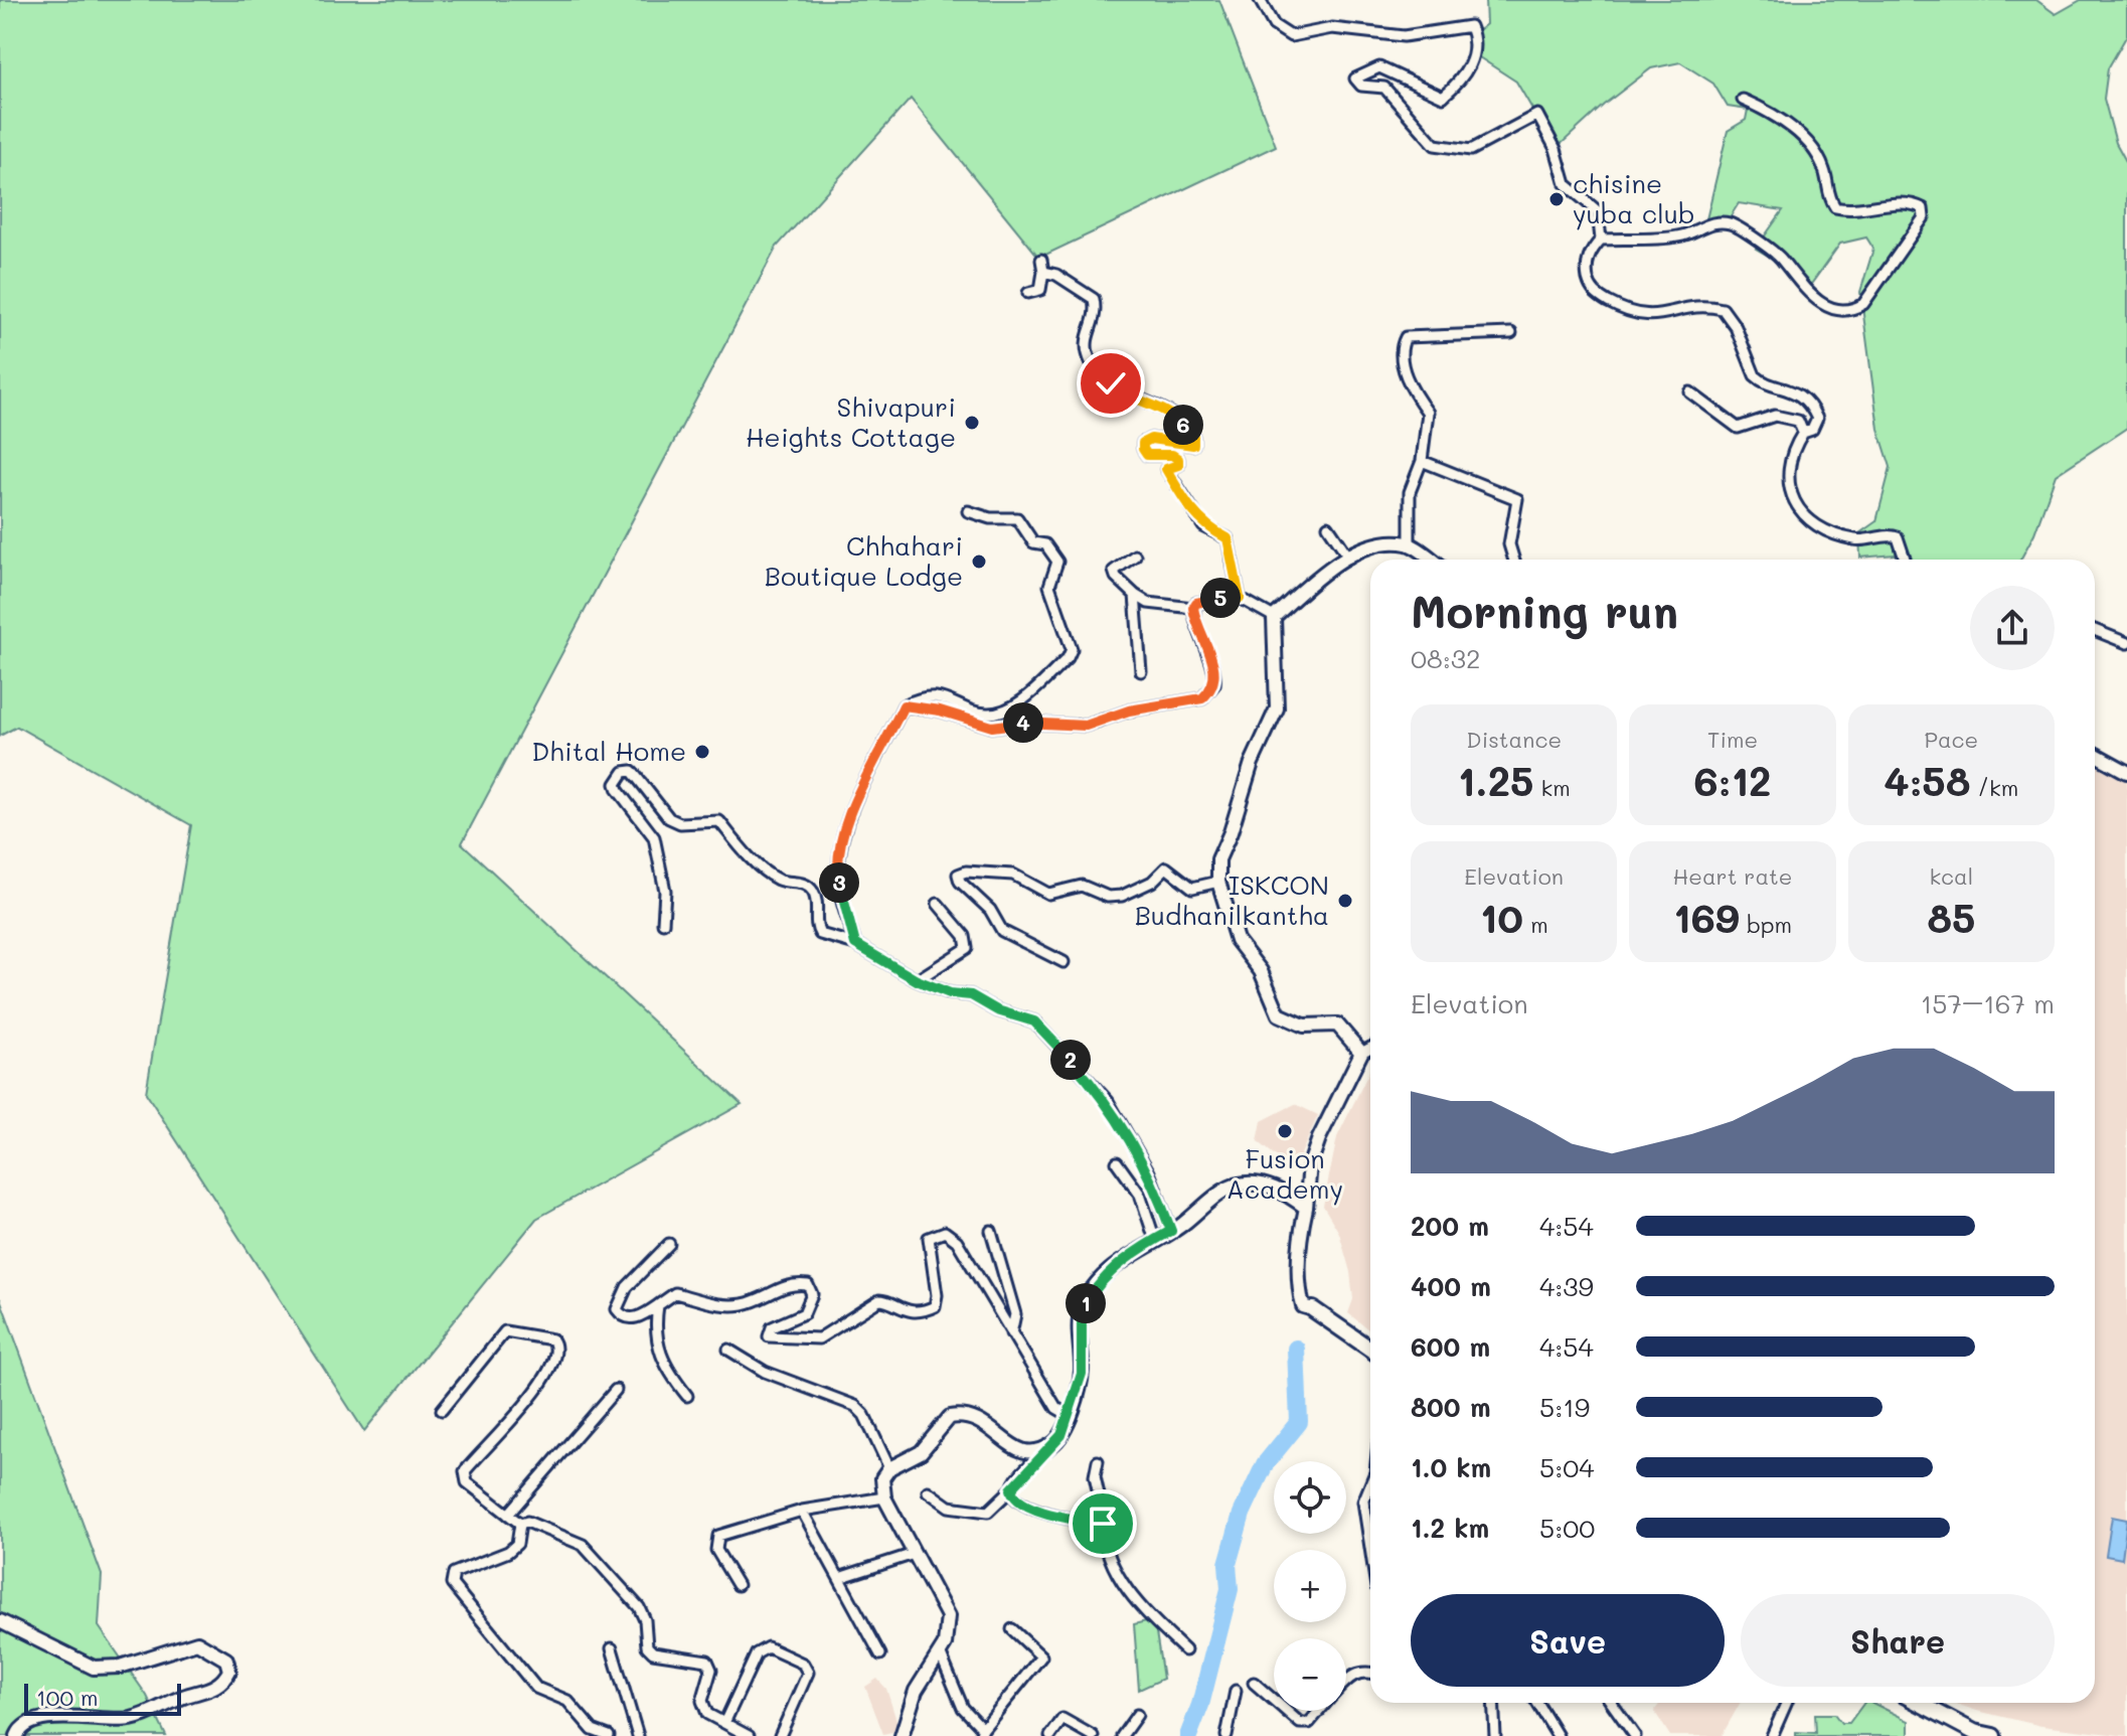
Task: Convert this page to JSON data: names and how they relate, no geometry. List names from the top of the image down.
{
  "places": [
    "chisine yuba club",
    "Shivapuri Heights Cottage",
    "Chhahari Boutique Lodge",
    "Dhital Home",
    "ISKCON Budhanilkantha",
    "Fusion Academy"
  ],
  "scale_bar": "100 m",
  "page": {
    "pins": [
      "6",
      "5",
      "4",
      "3",
      "2",
      "1"
    ],
    "heading": ["Morning run", "08:32"],
    "stats": [
      ["Distance", "1.25 km"],
      ["Time", "6:12"],
      ["Pace", "4:58 /km"],
      ["Elevation", "10 m"],
      ["Heart rate", "169 bpm"],
      ["kcal", "85"]
    ],
    "chart": ["Elevation", "157–167 m"],
    "list": [
      {
        "name": "200 m",
        "note": "4:54"
      },
      {
        "name": "400 m",
        "note": "4:39"
      },
      {
        "name": "600 m",
        "note": "4:54"
      },
      {
        "name": "800 m",
        "note": "5:19"
      },
      {
        "name": "1.0 km",
        "note": "5:04"
      },
      {
        "name": "1.2 km",
        "note": "5:00"
      }
    ],
    "map_buttons": ["+", "−"],
    "buttons": ["Save", "Share"],
    "scale": "100 m"
  }
}
